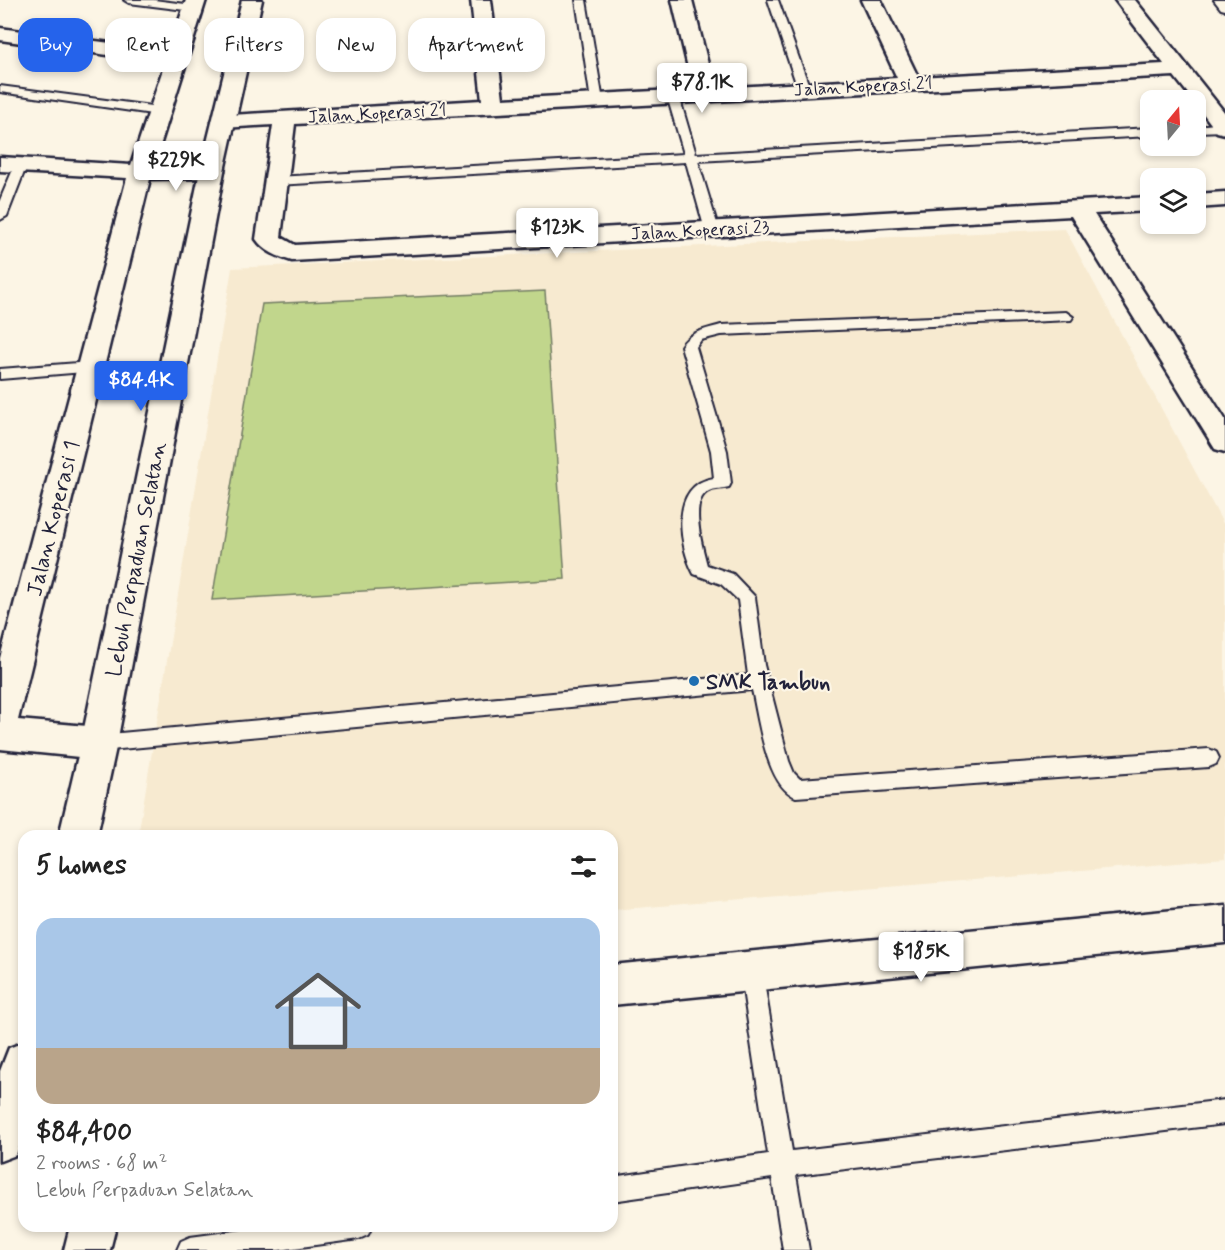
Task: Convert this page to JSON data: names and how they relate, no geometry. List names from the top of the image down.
{
  "streets": {
    "street": [
      "Jalan Koperasi 21",
      "Jalan Koperasi 23",
      "Jalan Koperasi 1",
      "Lebuh Perpaduan Selatan"
    ]
  },
  "crossings": [
    ["Jalan Koperasi 21", "Jalan Koperasi 23"],
    ["Jalan Koperasi 21", "Lebuh Perpaduan Selatan"]
  ],
  "places": ["SMK Tambun"],
  "north": "top",
  "page": {
    "chip": [
      "Buy",
      "Rent",
      "Filters",
      "New",
      "Apartment"
    ],
    "price": [
      "$78.1K",
      "$229K",
      "$123K",
      "$84.4K",
      "$185K"
    ],
    "heading": "5 homes",
    "list": [
      {
        "name": "$84,400",
        "note": "2 rooms · 68 m² · Lebuh Perpaduan Selatan"
      }
    ]
  }
}
